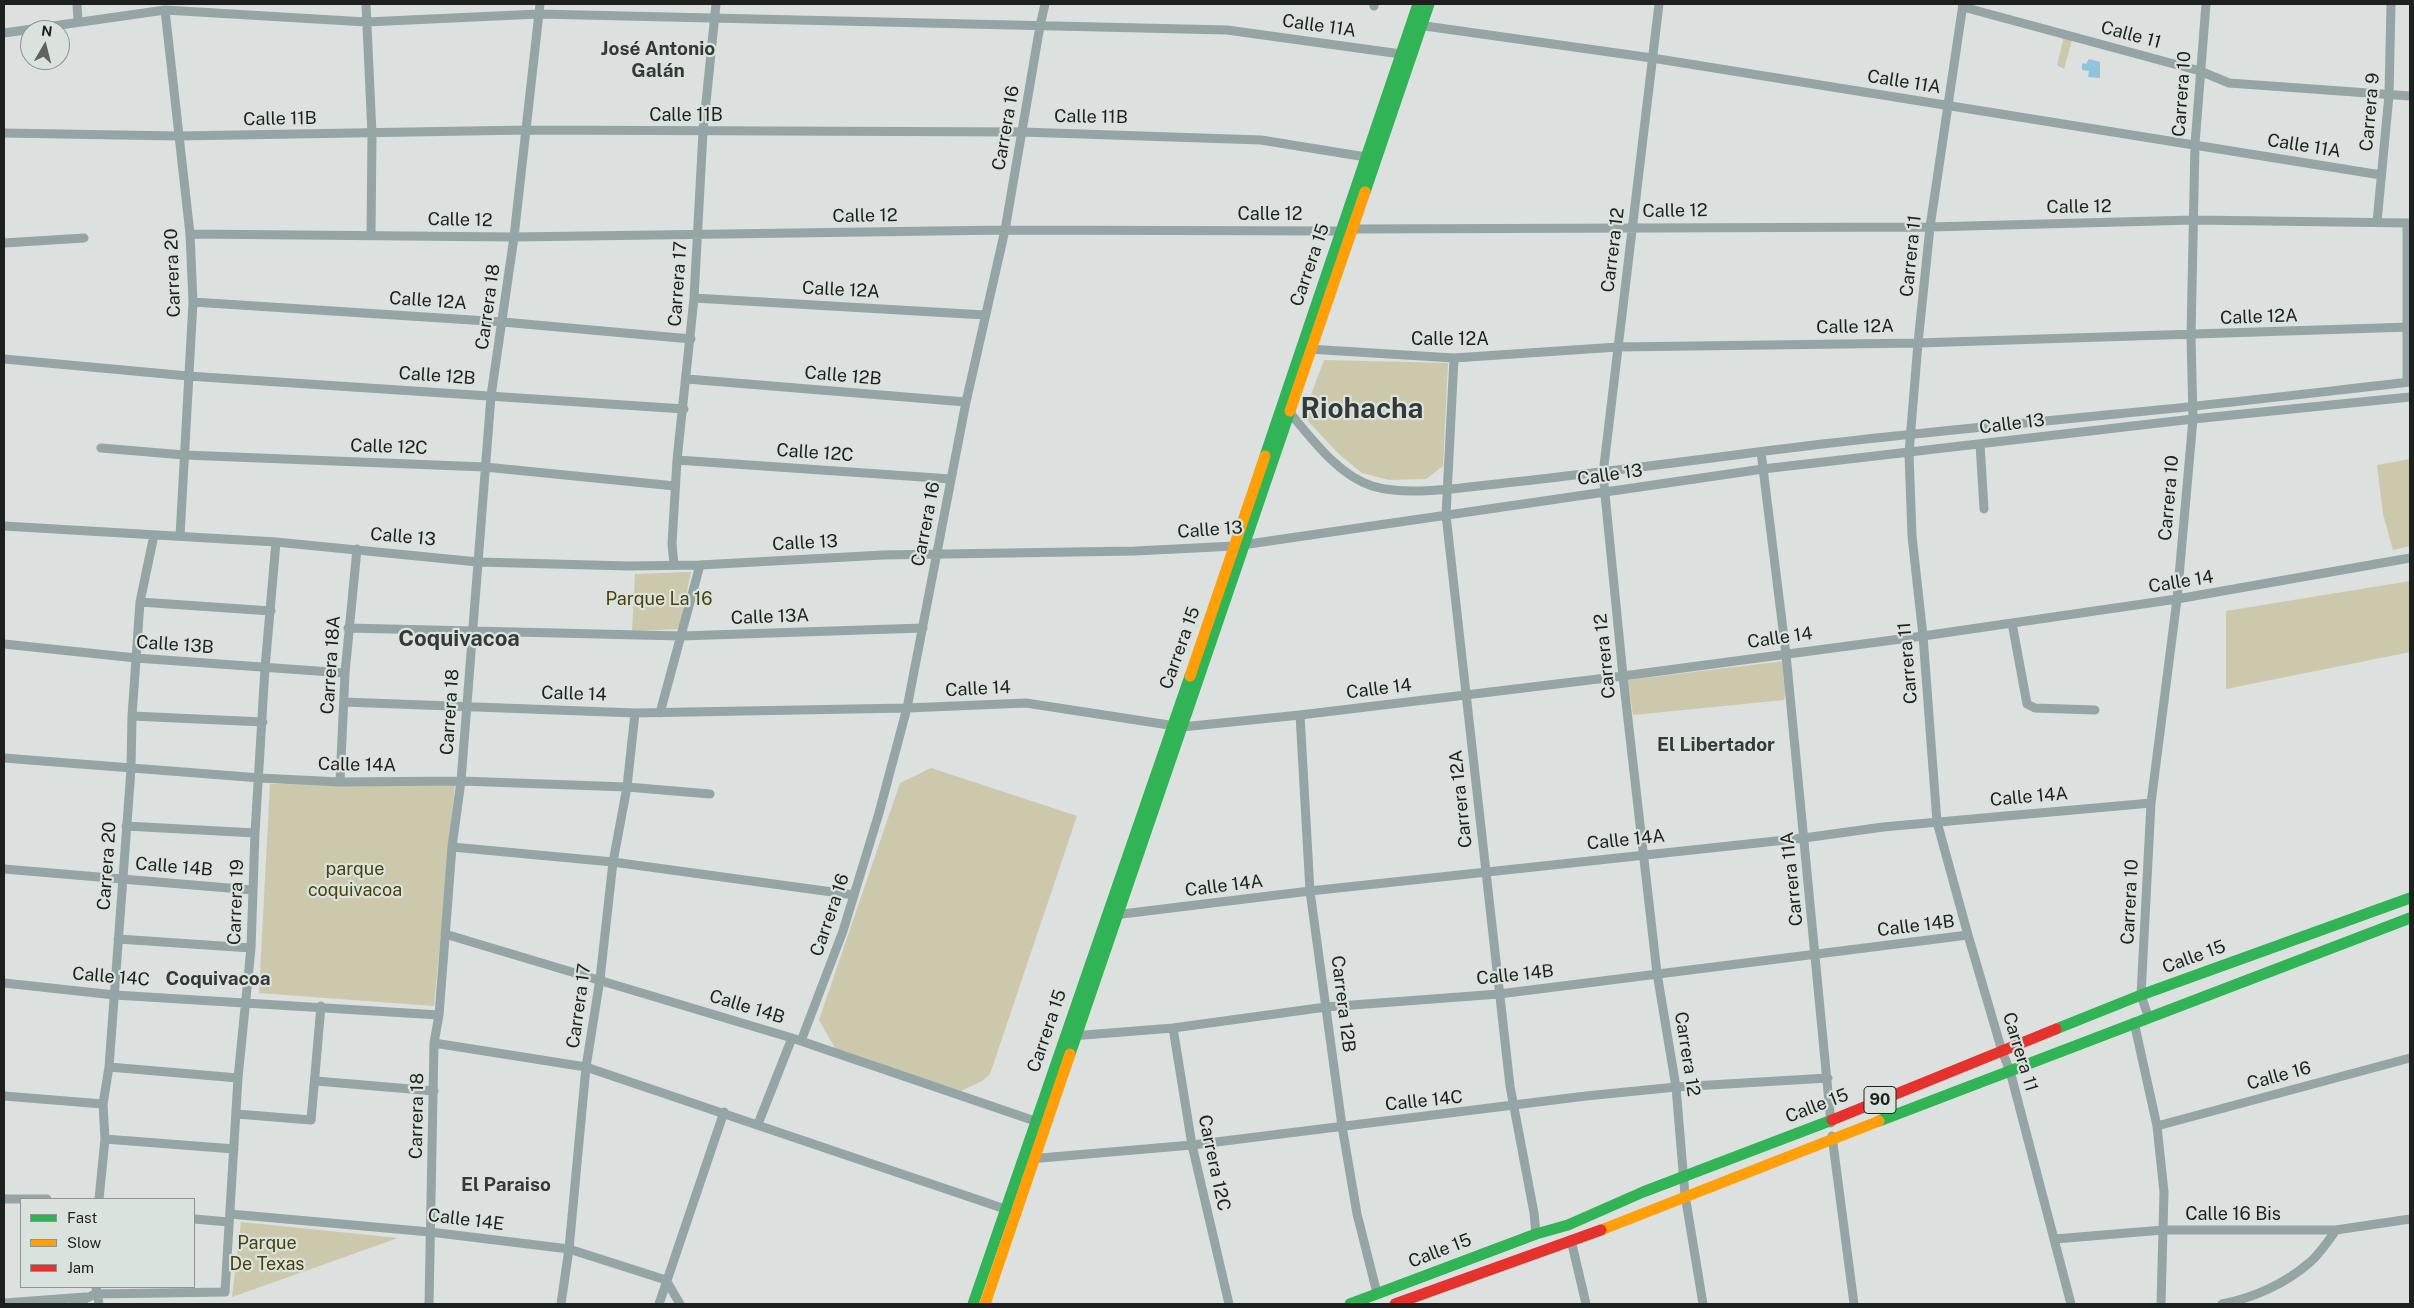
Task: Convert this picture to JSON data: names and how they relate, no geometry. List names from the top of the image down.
{
  "streets": {
    "main road": ["Carrera 15", "Calle 15", "90"],
    "street": [
      "Calle 11A",
      "Calle 11",
      "Carrera 10",
      "Carrera 9",
      "Calle 11B",
      "Carrera 16",
      "Calle 12",
      "Carrera 12",
      "Carrera 11",
      "Carrera 20",
      "Carrera 17",
      "Calle 12A",
      "Carrera 18",
      "Calle 12B",
      "Calle 13",
      "Calle 12C",
      "Calle 14",
      "Calle 13A",
      "Calle 13B",
      "Carrera 18A",
      "Calle 14A",
      "Carrera 12A",
      "Calle 14B",
      "Carrera 11A",
      "Carrera 19",
      "Calle 14C",
      "Carrera 12B",
      "Calle 16",
      "Carrera 12C",
      "Calle 16 Bis",
      "Calle 14E"
    ]
  },
  "crossings": [
    ["Calle 11A", "Carrera 10"],
    ["Calle 11A", "Carrera 9"],
    ["Calle 11A", "Carrera 16"],
    ["Calle 11A", "Carrera 12"],
    ["Calle 11A", "Carrera 11"],
    ["Calle 11A", "Carrera 15"],
    ["Calle 11A", "Carrera 20"],
    ["Calle 11A", "Carrera 17"],
    ["Calle 11A", "Carrera 18"],
    ["Calle 11", "Carrera 10"],
    ["Calle 11", "Carrera 9"],
    ["Calle 11", "Carrera 11"],
    ["Carrera 10", "Calle 12"],
    ["Carrera 10", "Calle 12A"],
    ["Carrera 10", "Calle 13"],
    ["Carrera 10", "Calle 14"],
    ["Carrera 10", "Calle 14A"],
    ["Carrera 10", "Calle 15"],
    ["Carrera 9", "Calle 12"],
    ["Calle 11B", "Carrera 16"],
    ["Calle 11B", "Carrera 15"],
    ["Calle 11B", "Carrera 20"],
    ["Calle 11B", "Carrera 17"],
    ["Calle 11B", "Carrera 18"],
    ["Carrera 16", "Calle 12"],
    ["Carrera 16", "Calle 12A"],
    ["Carrera 16", "Calle 12B"],
    ["Carrera 16", "Calle 13"],
    ["Carrera 16", "Calle 12C"],
    ["Carrera 16", "Calle 14"],
    ["Carrera 16", "Calle 13A"],
    ["Carrera 16", "Calle 14B"],
    ["Calle 12", "Carrera 12"],
    ["Calle 12", "Carrera 11"],
    ["Calle 12", "Carrera 15"],
    ["Calle 12", "Carrera 20"],
    ["Calle 12", "Carrera 17"],
    ["Calle 12", "Carrera 18"],
    ["Carrera 12", "Calle 12A"],
    ["Carrera 12", "Calle 13"],
    ["Carrera 12", "Calle 14"],
    ["Carrera 12", "Calle 14A"],
    ["Carrera 12", "Calle 14B"],
    ["Carrera 12", "Calle 15"],
    ["Carrera 12", "Calle 14C"],
    ["Carrera 11", "Calle 12A"],
    ["Carrera 11", "Calle 13"],
    ["Carrera 11", "Calle 14"],
    ["Carrera 11", "Calle 14A"],
    ["Carrera 11", "Calle 14B"],
    ["Carrera 11", "Calle 15"],
    ["Carrera 11", "Calle 16 Bis"],
    ["Carrera 15", "Calle 12A"],
    ["Carrera 15", "Calle 13"],
    ["Carrera 15", "Calle 14"],
    ["Carrera 15", "Calle 14A"],
    ["Carrera 15", "Calle 14B"],
    ["Carrera 15", "Calle 14C"],
    ["Carrera 20", "Calle 12A"],
    ["Carrera 20", "Calle 12B"],
    ["Carrera 20", "Calle 13"],
    ["Carrera 20", "Calle 12C"],
    ["Carrera 20", "Calle 13B"],
    ["Carrera 20", "Calle 14A"],
    ["Carrera 20", "Calle 14B"],
    ["Carrera 20", "Calle 14C"],
    ["Carrera 17", "Calle 12A"],
    ["Carrera 17", "Calle 12B"],
    ["Carrera 17", "Calle 13"],
    ["Carrera 17", "Calle 12C"],
    ["Carrera 17", "Calle 14"],
    ["Carrera 17", "Calle 14A"],
    ["Carrera 17", "Calle 14B"],
    ["Carrera 17", "Calle 14E"],
    ["Calle 12A", "Carrera 18"],
    ["Calle 12A", "Carrera 12A"],
    ["Carrera 18", "Calle 12B"],
    ["Carrera 18", "Calle 13"],
    ["Carrera 18", "Calle 12C"],
    ["Carrera 18", "Calle 14"],
    ["Carrera 18", "Calle 13A"],
    ["Carrera 18", "Calle 14A"],
    ["Carrera 18", "Calle 14B"],
    ["Carrera 18", "Calle 14E"],
    ["Calle 13", "Carrera 18A"],
    ["Calle 13", "Carrera 12A"],
    ["Calle 13", "Carrera 11A"],
    ["Calle 13", "Carrera 19"],
    ["Calle 14", "Carrera 18A"],
    ["Calle 14", "Carrera 12A"],
    ["Calle 14", "Carrera 11A"],
    ["Calle 14", "Carrera 12B"],
    ["Calle 13A", "Carrera 18A"],
    ["Calle 13B", "Carrera 18A"],
    ["Calle 13B", "Carrera 19"],
    ["Carrera 18A", "Calle 14A"],
    ["Calle 14A", "Carrera 12A"],
    ["Calle 14A", "Carrera 11A"],
    ["Calle 14A", "Carrera 19"],
    ["Calle 14A", "Carrera 12B"],
    ["Carrera 12A", "Calle 14B"],
    ["Carrera 12A", "Calle 15"],
    ["Carrera 12A", "Calle 14C"],
    ["Calle 14B", "Carrera 11A"],
    ["Calle 14B", "Carrera 19"],
    ["Calle 14B", "Carrera 12B"],
    ["Calle 14B", "Carrera 12C"],
    ["Carrera 11A", "Calle 15"],
    ["Carrera 11A", "Calle 14C"],
    ["Carrera 19", "Calle 14C"],
    ["Carrera 19", "Calle 14E"],
    ["Calle 15", "Carrera 12B"],
    ["Calle 14C", "Carrera 12B"],
    ["Calle 14C", "Carrera 12C"]
  ],
  "districts": [
    "José Antonio Galán",
    "Riohacha",
    "Coquivacoa",
    "El Libertador",
    "Coquivacoa",
    "El Paraiso"
  ],
  "parks": ["Parque La 16", "parque coquivacoa", "Parque De Texas"],
  "legend": ["Fast", "Slow", "Jam"],
  "north": "top"
}
